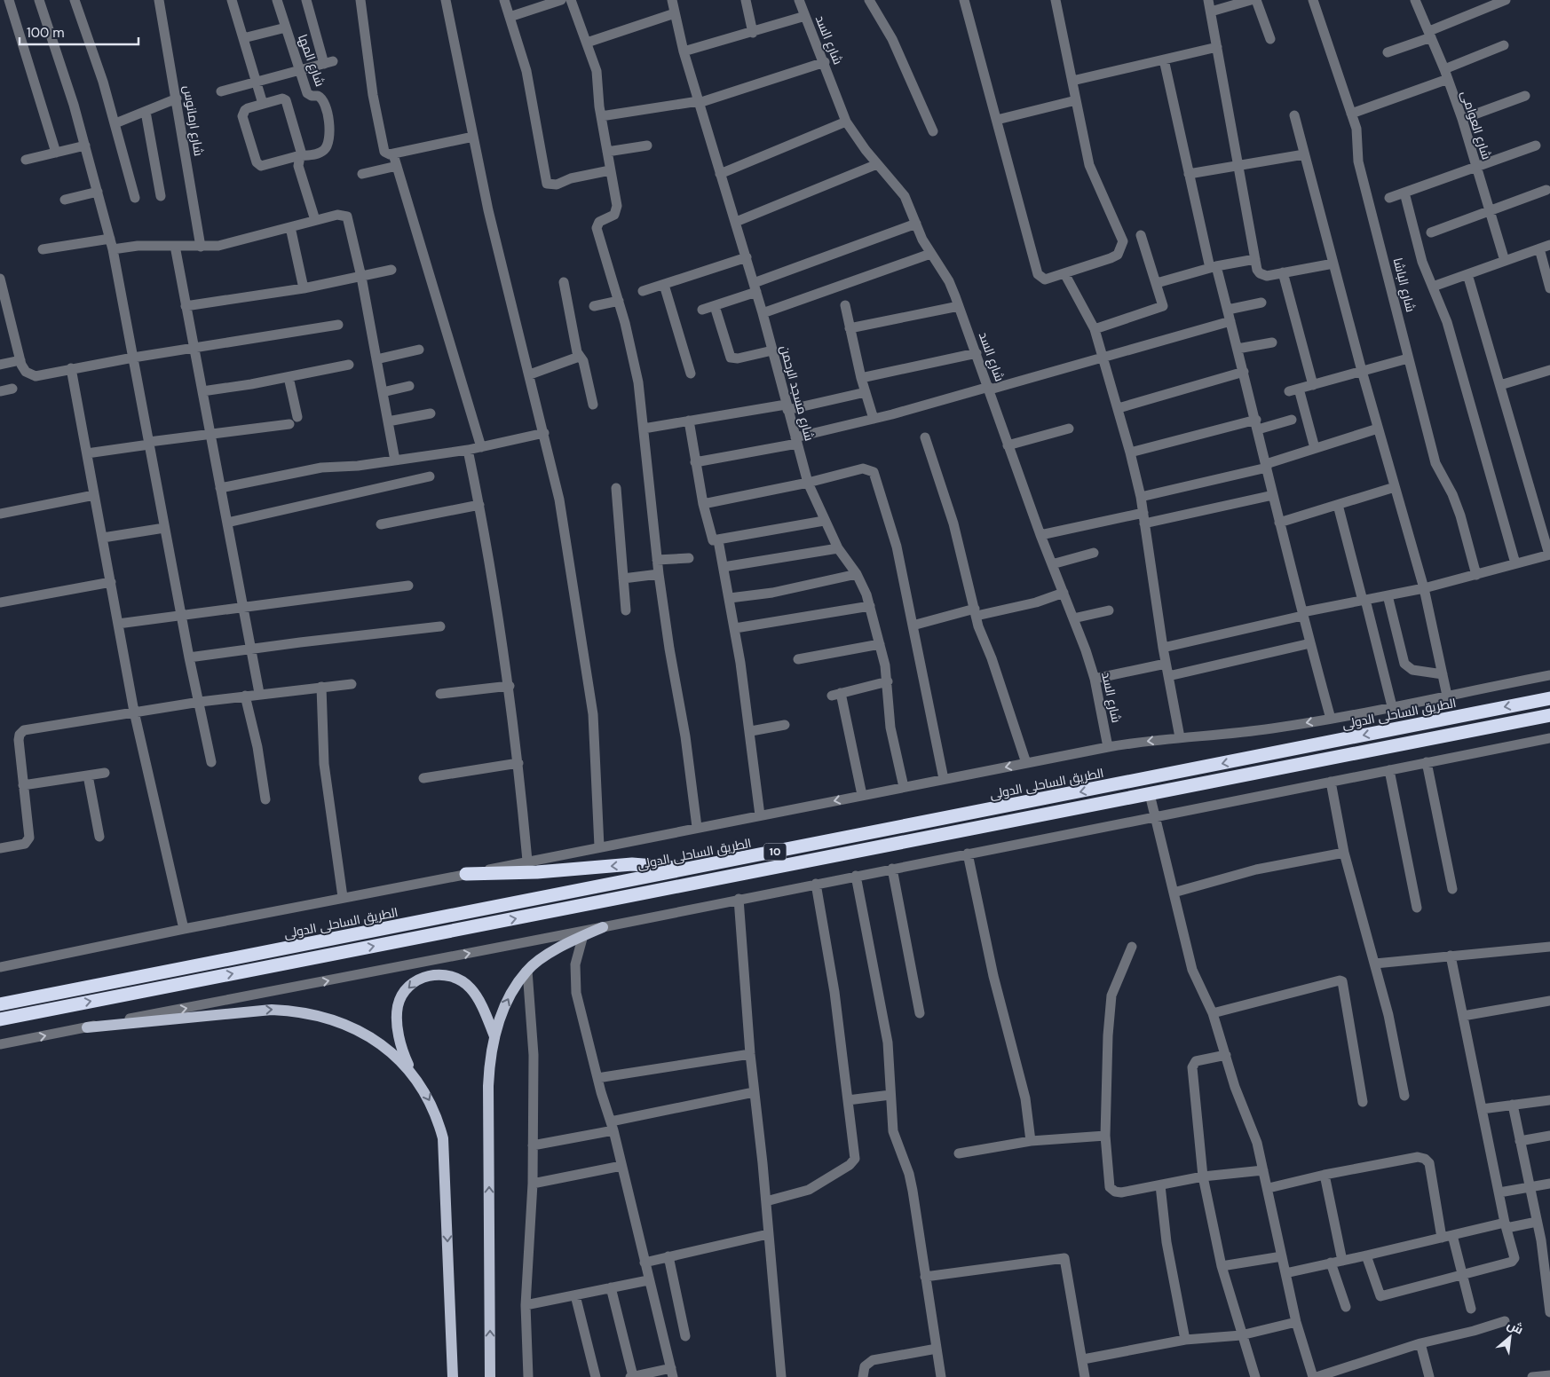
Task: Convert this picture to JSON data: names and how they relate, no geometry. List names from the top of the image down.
{
  "streets": {
    "highway": ["الطريق الساحلى الدولى", "10"],
    "street": [
      "شارع السد",
      "شارع المها",
      "شارع ارمانوس",
      "شارع العوامى",
      "شارع الباشا",
      "شارع مسجد الرحمن"
    ]
  },
  "scale_bar": "100 m",
  "north": "top right"
}
